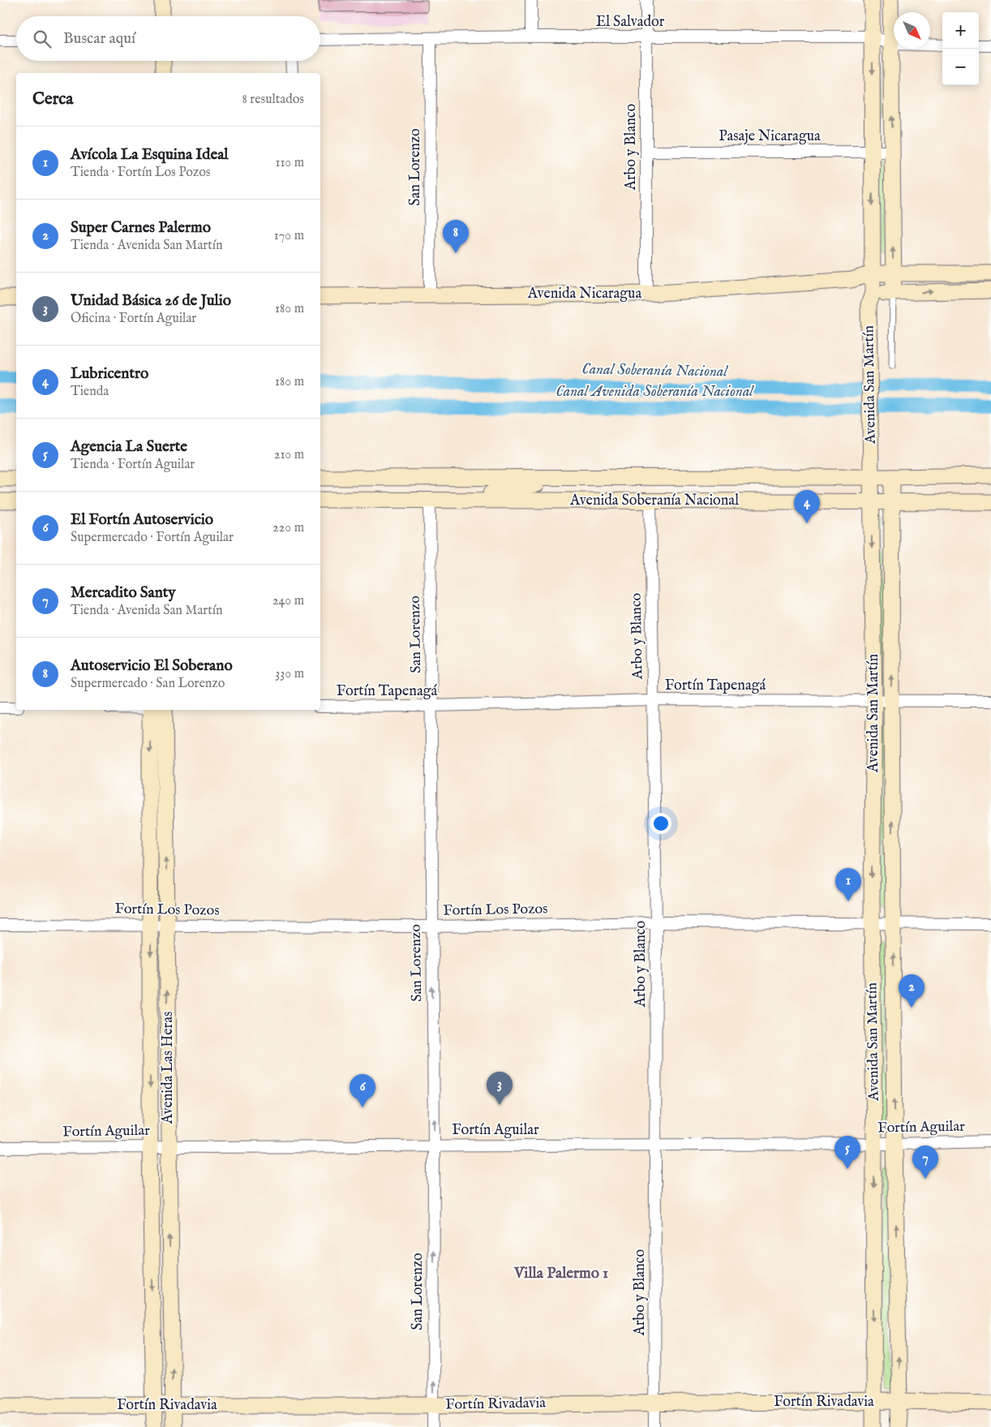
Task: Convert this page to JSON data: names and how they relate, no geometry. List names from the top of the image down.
{
  "streets": {
    "main road": [
      "Avenida Nicaragua",
      "Avenida San Martín",
      "Avenida Soberanía Nacional",
      "Avenida Las Heras",
      "Fortín Rivadavia"
    ],
    "street": [
      "El Salvador",
      "Pasaje Nicaragua",
      "Arbo y Blanco",
      "San Lorenzo",
      "Fortín Tapenagá",
      "Fortín Los Pozos",
      "Fortín Aguilar"
    ]
  },
  "crossings": [
    ["El Salvador", "Arbo y Blanco"],
    ["El Salvador", "San Lorenzo"],
    ["El Salvador", "Avenida San Martín"],
    ["Pasaje Nicaragua", "Arbo y Blanco"],
    ["Pasaje Nicaragua", "Avenida San Martín"],
    ["Arbo y Blanco", "Avenida Nicaragua"],
    ["Arbo y Blanco", "Avenida Soberanía Nacional"],
    ["Arbo y Blanco", "Fortín Tapenagá"],
    ["Arbo y Blanco", "Fortín Los Pozos"],
    ["Arbo y Blanco", "Fortín Aguilar"],
    ["Arbo y Blanco", "Fortín Rivadavia"],
    ["San Lorenzo", "Avenida Nicaragua"],
    ["San Lorenzo", "Avenida Soberanía Nacional"],
    ["San Lorenzo", "Fortín Tapenagá"],
    ["San Lorenzo", "Fortín Los Pozos"],
    ["San Lorenzo", "Fortín Aguilar"],
    ["San Lorenzo", "Fortín Rivadavia"],
    ["Avenida Nicaragua", "Avenida San Martín"],
    ["Avenida San Martín", "Avenida Soberanía Nacional"],
    ["Avenida San Martín", "Fortín Tapenagá"],
    ["Avenida San Martín", "Fortín Los Pozos"],
    ["Avenida San Martín", "Fortín Aguilar"],
    ["Avenida San Martín", "Fortín Rivadavia"],
    ["Fortín Los Pozos", "Avenida Las Heras"],
    ["Avenida Las Heras", "Fortín Aguilar"],
    ["Avenida Las Heras", "Fortín Rivadavia"]
  ],
  "one_way": ["San Lorenzo"],
  "districts": ["Villa Palermo 1"],
  "water": ["Canal Soberanía Nacional", "Canal Avenida Soberanía Nacional"],
  "north": "bottom right",
  "page": {
    "map_buttons": ["+", "−"],
    "search": "Buscar aquí",
    "heading": ["Cerca", "8 resultados"],
    "list": [
      {
        "mark": "1",
        "name": "Avícola La Esquina Ideal",
        "note": "Tienda · Fortín Los Pozos",
        "value": "110 m"
      },
      {
        "mark": "2",
        "name": "Super Carnes Palermo",
        "note": "Tienda · Avenida San Martín",
        "value": "170 m"
      },
      {
        "mark": "3",
        "name": "Unidad Básica 26 de Julio",
        "note": "Oficina · Fortín Aguilar",
        "value": "180 m"
      },
      {
        "mark": "4",
        "name": "Lubricentro",
        "note": "Tienda",
        "value": "180 m"
      },
      {
        "mark": "5",
        "name": "Agencia La Suerte",
        "note": "Tienda · Fortín Aguilar",
        "value": "210 m"
      },
      {
        "mark": "6",
        "name": "El Fortín Autoservicio",
        "note": "Supermercado · Fortín Aguilar",
        "value": "220 m"
      },
      {
        "mark": "7",
        "name": "Mercadito Santy",
        "note": "Tienda · Avenida San Martín",
        "value": "240 m"
      },
      {
        "mark": "8",
        "name": "Autoservicio El Soberano",
        "note": "Supermercado · San Lorenzo",
        "value": "330 m"
      }
    ],
    "pins": [
      "8",
      "4",
      "1",
      "2",
      "3",
      "6",
      "5",
      "7"
    ]
  }
}
